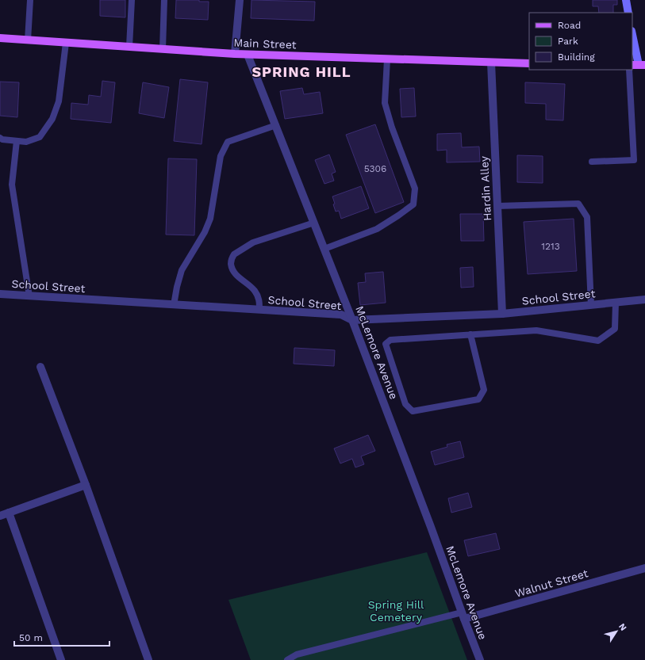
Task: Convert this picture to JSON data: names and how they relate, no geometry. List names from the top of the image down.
{
  "streets": {
    "main road": ["Main Street"],
    "street": [
      "Hardin Alley",
      "School Street",
      "McLemore Avenue",
      "Walnut Street"
    ]
  },
  "crossings": [
    ["Main Street", "Hardin Alley"],
    ["Main Street", "McLemore Avenue"],
    ["Hardin Alley", "School Street"],
    ["School Street", "McLemore Avenue"],
    ["McLemore Avenue", "Walnut Street"]
  ],
  "districts": ["SPRING HILL"],
  "parks": ["Spring Hill Cemetery"],
  "house_numbers": ["5306", "1213"],
  "legend": ["Road", "Park", "Building"],
  "scale_bar": "50 m",
  "north": "top right"
}
